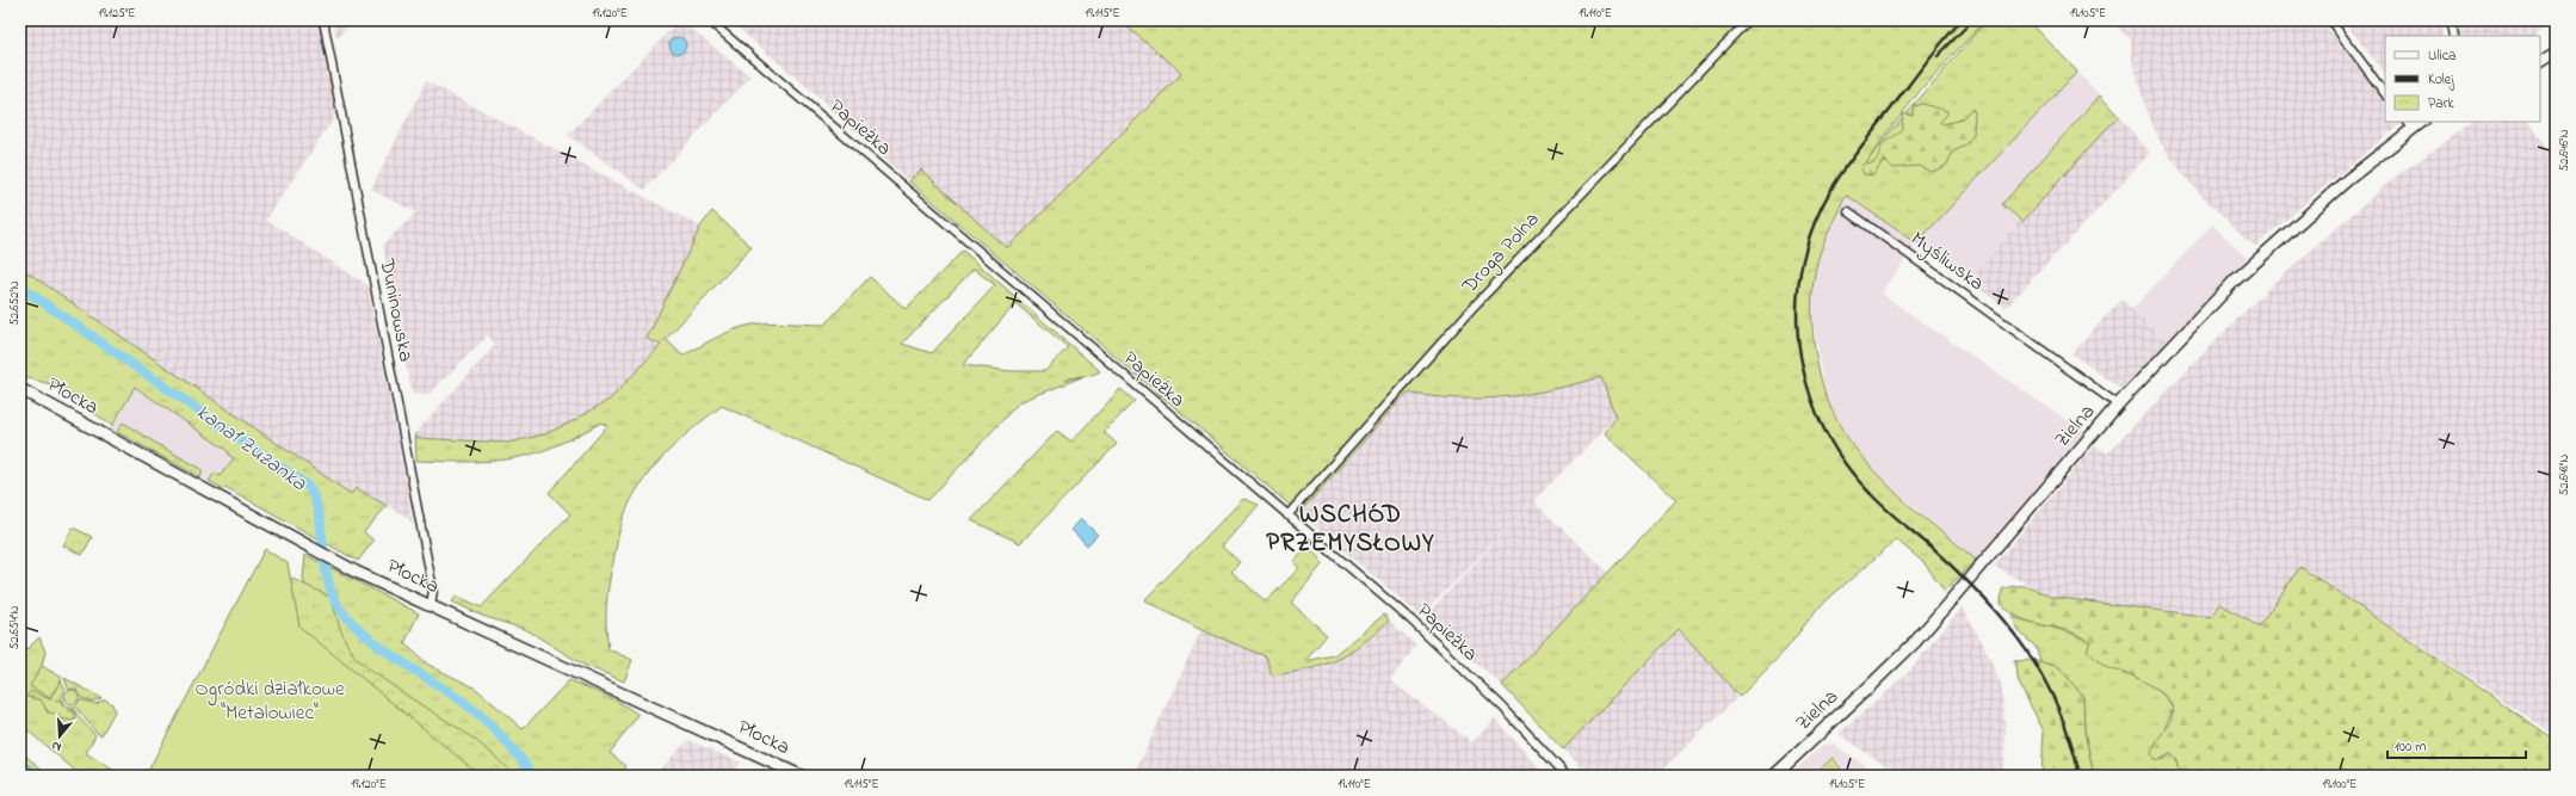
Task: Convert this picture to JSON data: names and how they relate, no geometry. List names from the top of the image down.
{
  "streets": {
    "street": [
      "Papieżka",
      "Droga Polna",
      "Myśliwska",
      "Duninowska",
      "Płocka",
      "Zielna"
    ]
  },
  "crossings": [
    ["Papieżka", "Droga Polna"],
    ["Myśliwska", "Zielna"],
    ["Duninowska", "Płocka"]
  ],
  "districts": ["WSCHÓD PRZEMYSŁOWY"],
  "water": ["kanał Zuzanka"],
  "parks": ["Ogródki działkowe \"Metalowiec\""],
  "legend": ["Ulica", "Kolej", "Park"],
  "scale_bar": "100 m",
  "north": "bottom",
  "coordinates": [
    "19.125°E",
    "19.120°E",
    "19.115°E",
    "19.110°E",
    "19.105°E",
    "52.646°N",
    "52.652°N",
    "52.648°N",
    "52.654°N",
    "19.100°E"
  ]
}
